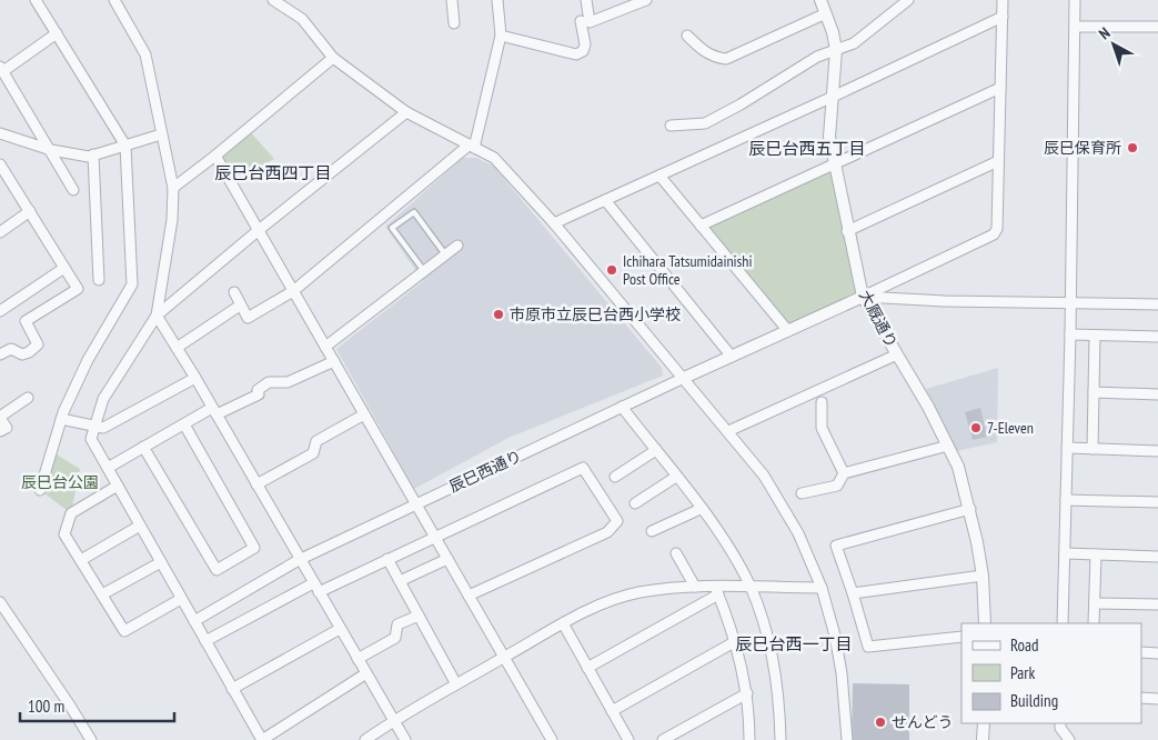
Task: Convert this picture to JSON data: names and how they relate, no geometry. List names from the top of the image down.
{
  "streets": {
    "street": ["大厩通り", "辰巳西通り"]
  },
  "crossings": [
    ["大厩通り", "辰巳西通り"]
  ],
  "districts": ["辰巳台西五丁目", "辰巳台西四丁目", "辰巳台西一丁目"],
  "parks": ["辰巳台公園"],
  "places": [
    "辰巳保育所",
    "Ichihara Tatsumidainishi Post Office",
    "市原市立辰巳台西小学校",
    "7-Eleven",
    "せんどう"
  ],
  "legend": ["Road", "Park", "Building"],
  "scale_bar": "100 m",
  "north": "top left"
}
